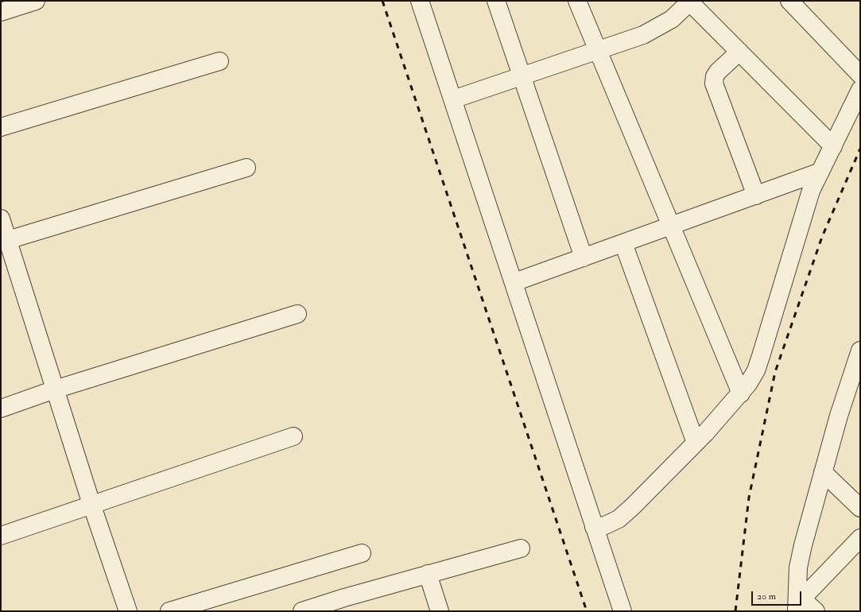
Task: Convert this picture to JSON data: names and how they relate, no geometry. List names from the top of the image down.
{
  "scale_bar": "20 m"
}
